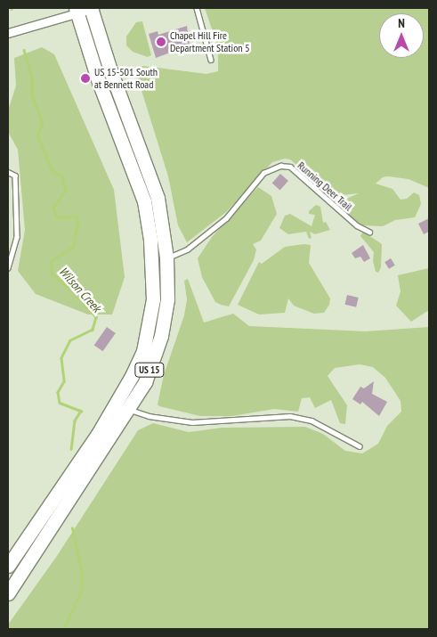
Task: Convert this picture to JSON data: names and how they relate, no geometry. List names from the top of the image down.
{
  "streets": {
    "highway": ["US 15"],
    "lane": ["Running Deer Trail"]
  },
  "crossings": [
    ["Running Deer Trail", "US 15"]
  ],
  "water": ["Wilson Creek"],
  "places": ["Chapel Hill Fire Department Station 5", "US 15-501 South at Bennett Road"],
  "north": "top"
}
